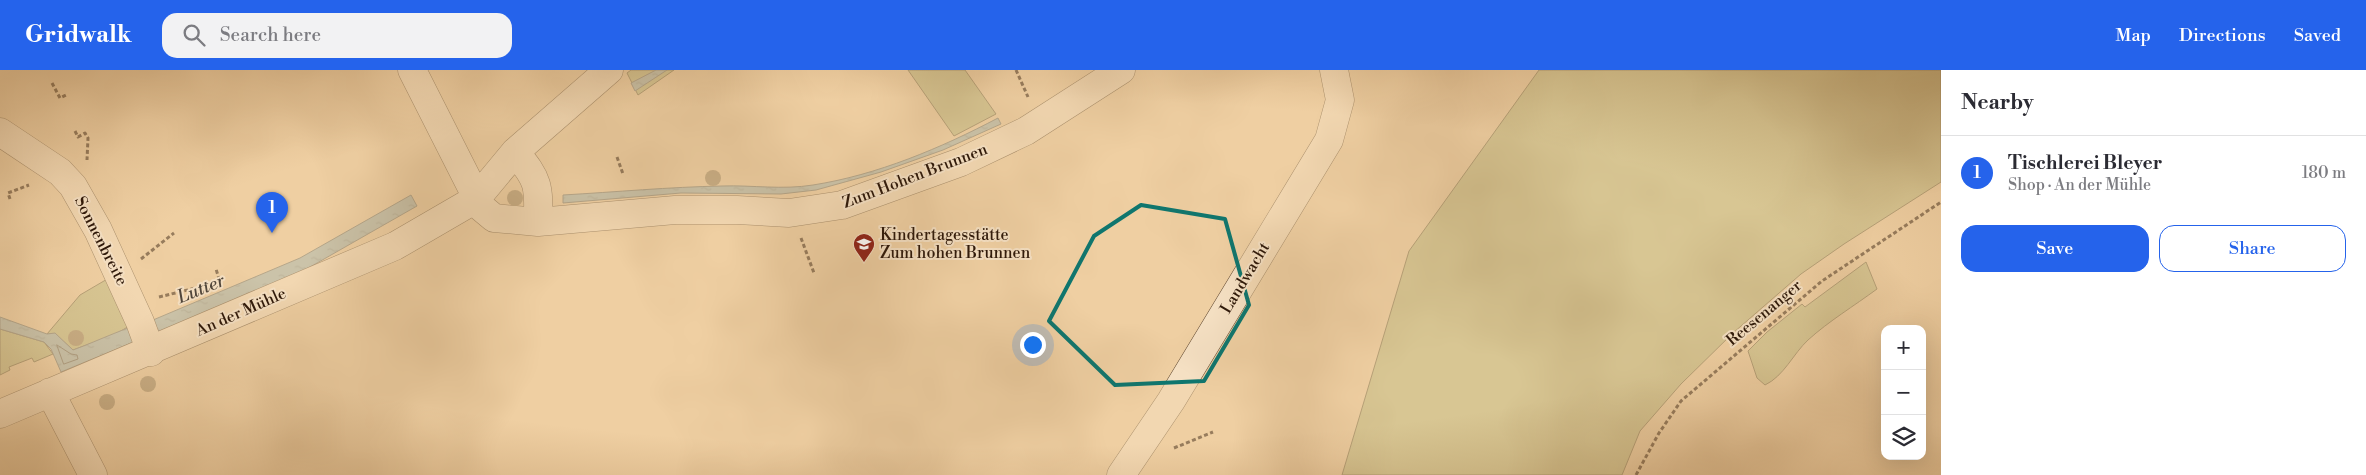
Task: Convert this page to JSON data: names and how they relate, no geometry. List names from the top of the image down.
{
  "streets": {
    "street": [
      "Zum Hohen Brunnen",
      "Sonnenbreite",
      "Landwacht",
      "An der Mühle"
    ],
    "path": ["Reesenanger"]
  },
  "crossings": [
    ["Zum Hohen Brunnen", "An der Mühle"],
    ["Sonnenbreite", "An der Mühle"]
  ],
  "water": ["Lutter"],
  "places": {
    "school or university": ["Kindertagesstätte Zum hohen Brunnen"]
  },
  "page": {
    "header": "Gridwalk",
    "search": "Search here",
    "nav": ["Map", "Directions", "Saved"],
    "heading": "Nearby",
    "list": [
      {
        "mark": "1",
        "name": "Tischlerei Bleyer",
        "note": "Shop · An der Mühle",
        "value": "180 m"
      }
    ],
    "pins": "1",
    "buttons": ["Save", "Share"],
    "map_buttons": ["+", "−"]
  }
}
